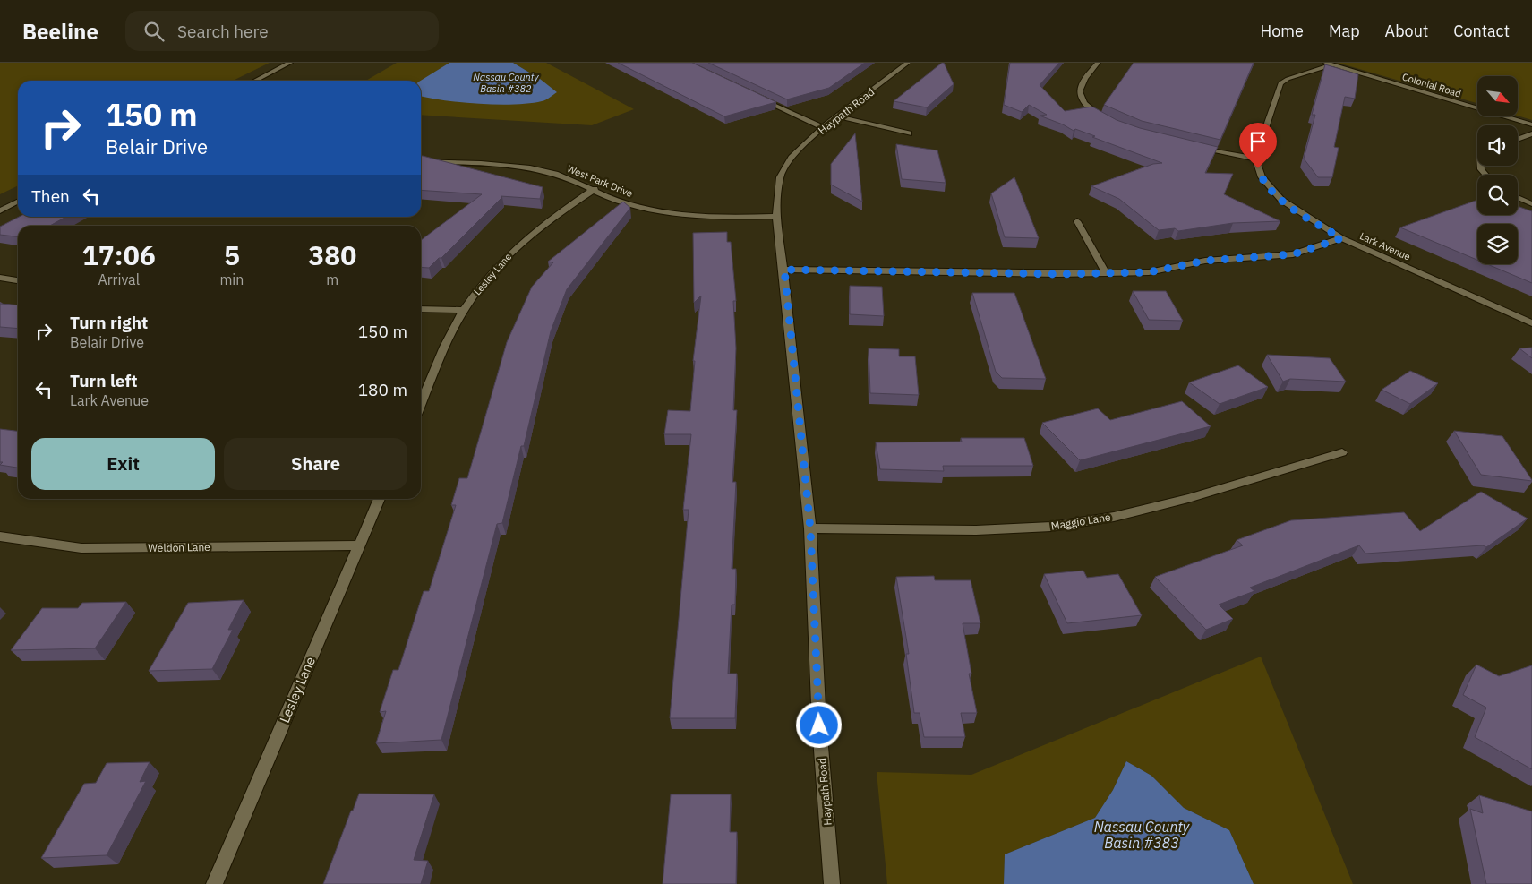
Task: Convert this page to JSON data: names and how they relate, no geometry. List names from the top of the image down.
{
  "streets": {
    "street": [
      "Colonial Road",
      "Haypath Road",
      "West Park Drive",
      "Lark Avenue",
      "Lesley Lane",
      "Maggio Lane",
      "Weldon Lane"
    ]
  },
  "crossings": [
    ["Haypath Road", "West Park Drive"],
    ["Haypath Road", "Maggio Lane"],
    ["West Park Drive", "Lesley Lane"],
    ["Lesley Lane", "Weldon Lane"]
  ],
  "water": ["Nassau County Basin #382", "Nassau County Basin #383"],
  "north": "bottom right",
  "page": {
    "header": "Beeline",
    "search": "Search here",
    "nav": [
      "Home",
      "Map",
      "About",
      "Contact"
    ],
    "turn": ["150 m", "Belair Drive"],
    "then": "Then",
    "eta": [
      "17:06",
      "Arrival",
      "5",
      "min",
      "380",
      "m"
    ],
    "list": [
      {
        "name": "Turn right",
        "note": "Belair Drive",
        "value": "150 m"
      },
      {
        "name": "Turn left",
        "note": "Lark Avenue",
        "value": "180 m"
      }
    ],
    "buttons": ["Exit", "Share"]
  }
}
